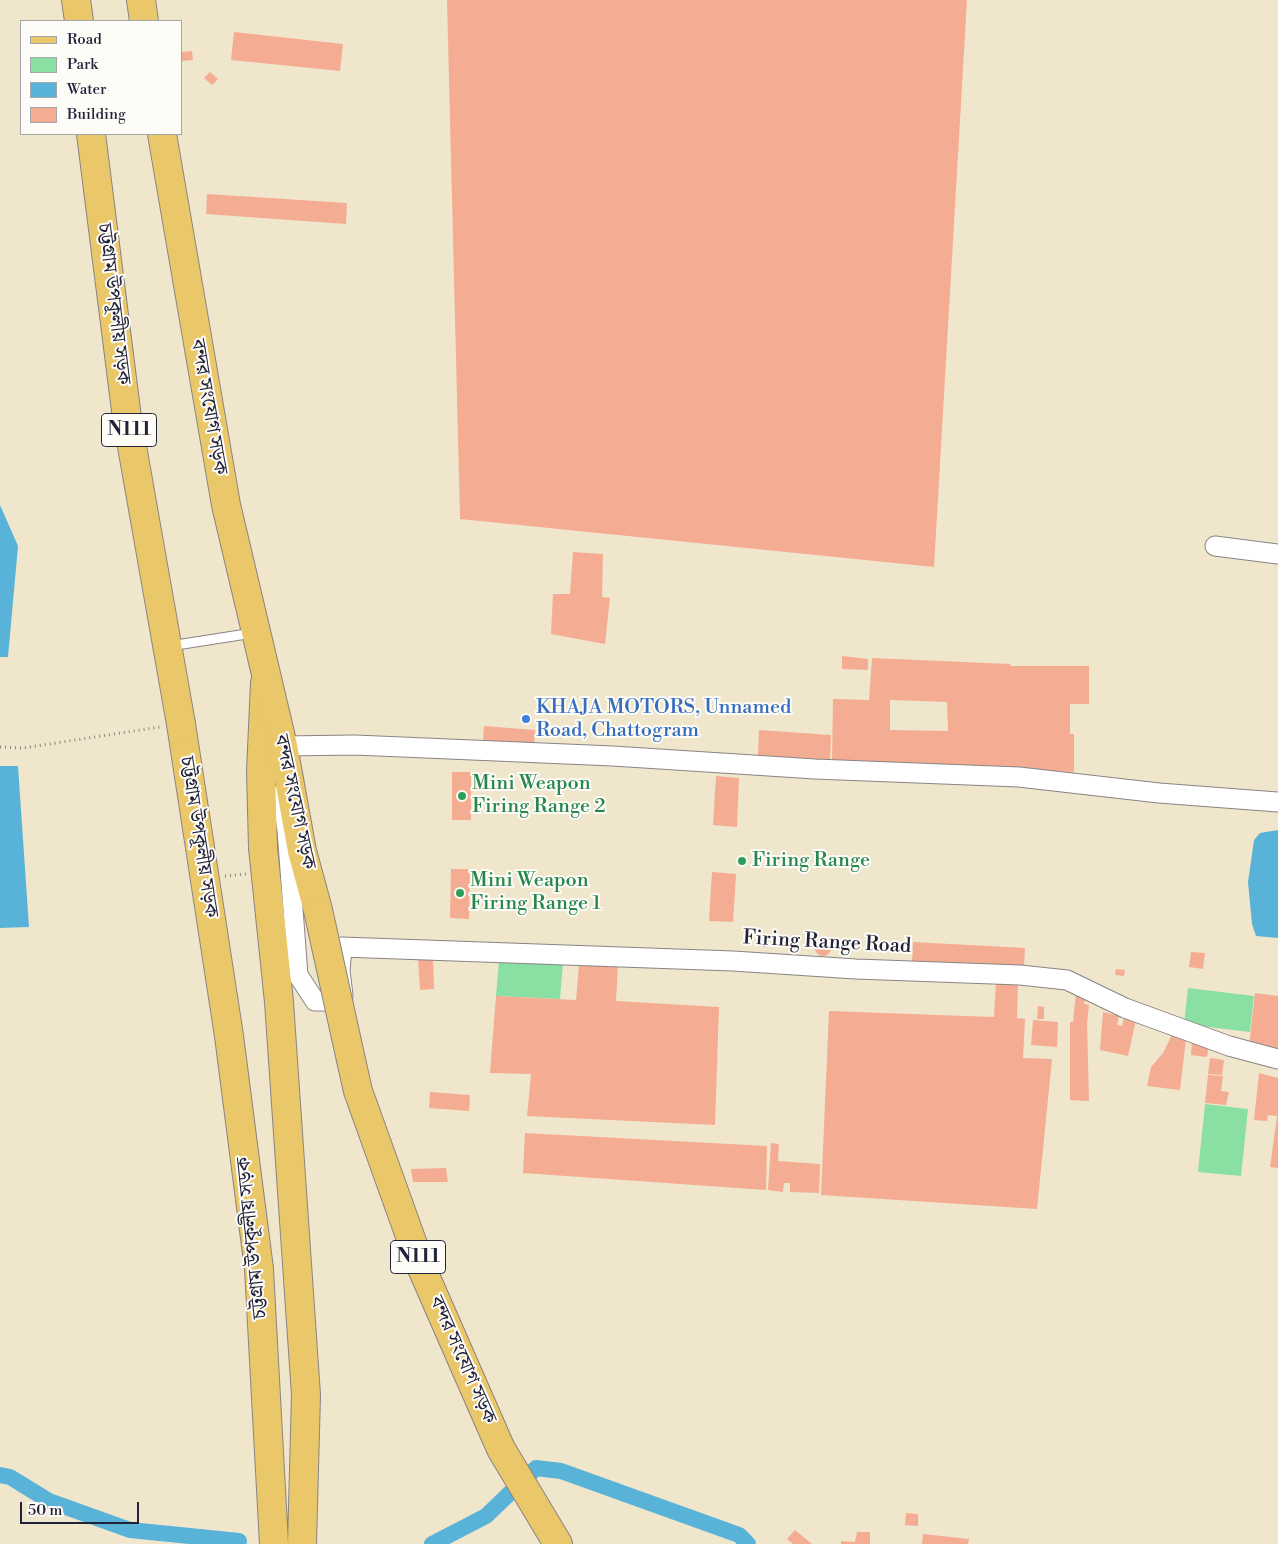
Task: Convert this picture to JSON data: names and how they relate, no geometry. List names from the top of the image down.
{
  "streets": {
    "main road": ["চট্টগ্রাম উপকূলীয় সড়ক", "বন্দর সংযোগ সড়ক", "N111"],
    "street": ["Firing Range Road"]
  },
  "crossings": [
    ["চট্টগ্রাম উপকূলীয় সড়ক", "বন্দর সংযোগ সড়ক"],
    ["চট্টগ্রাম উপকূলীয় সড়ক", "Firing Range Road"]
  ],
  "places": [
    "KHAJA MOTORS, Unnamed Road, Chattogram",
    "Mini Weapon Firing Range 2",
    "Firing Range",
    "Mini Weapon Firing Range 1"
  ],
  "legend": [
    "Road",
    "Park",
    "Water",
    "Building"
  ],
  "scale_bar": "50 m"
}
